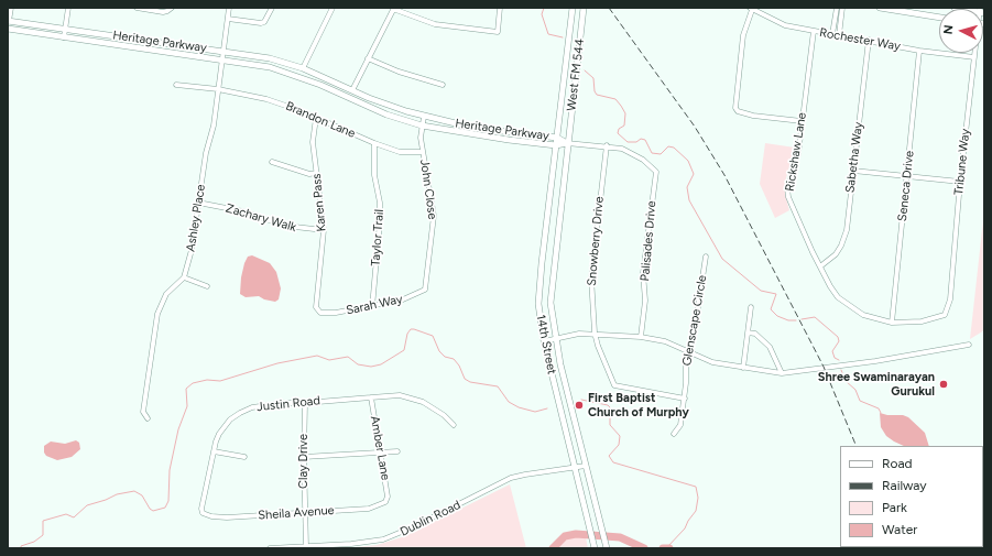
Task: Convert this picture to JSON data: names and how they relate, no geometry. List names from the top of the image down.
{
  "streets": {
    "main road": ["Heritage Parkway", "West FM 544", "14th Street"],
    "street": [
      "Rochester Way",
      "Brandon Lane",
      "Rickshaw Lane",
      "Sabetha Way",
      "Tribune Way",
      "Seneca Drive",
      "John Close",
      "Karen Pass",
      "Ashley Place",
      "Zachary Walk",
      "Taylor Trail",
      "Snowberry Drive",
      "Palisades Drive",
      "Sarah Way",
      "Glenscape Circle",
      "Justin Road",
      "Amber Lane",
      "Clay Drive",
      "Sheila Avenue",
      "Dublin Road"
    ]
  },
  "crossings": [
    ["Rochester Way", "Rickshaw Lane"],
    ["Rochester Way", "Sabetha Way"],
    ["Rochester Way", "Tribune Way"],
    ["Rochester Way", "Seneca Drive"],
    ["Heritage Parkway", "West FM 544"],
    ["Heritage Parkway", "John Close"],
    ["Heritage Parkway", "Ashley Place"],
    ["Heritage Parkway", "14th Street"],
    ["West FM 544", "14th Street"],
    ["Brandon Lane", "John Close"],
    ["Brandon Lane", "Karen Pass"],
    ["Brandon Lane", "Ashley Place"],
    ["Brandon Lane", "Taylor Trail"],
    ["Rickshaw Lane", "Sabetha Way"],
    ["Rickshaw Lane", "Tribune Way"],
    ["Rickshaw Lane", "Seneca Drive"],
    ["John Close", "Sarah Way"],
    ["Karen Pass", "Zachary Walk"],
    ["Karen Pass", "Sarah Way"],
    ["Ashley Place", "Zachary Walk"],
    ["Taylor Trail", "Sarah Way"],
    ["Snowberry Drive", "Palisades Drive"],
    ["Snowberry Drive", "Glenscape Circle"],
    ["14th Street", "Dublin Road"],
    ["Justin Road", "Amber Lane"],
    ["Justin Road", "Clay Drive"],
    ["Justin Road", "Sheila Avenue"],
    ["Amber Lane", "Sheila Avenue"],
    ["Clay Drive", "Sheila Avenue"],
    ["Clay Drive", "Dublin Road"]
  ],
  "places": ["Shree Swaminarayan Gurukul", "First Baptist Church of Murphy"],
  "legend": [
    "Road",
    "Railway",
    "Park",
    "Water"
  ],
  "north": "left"
}
